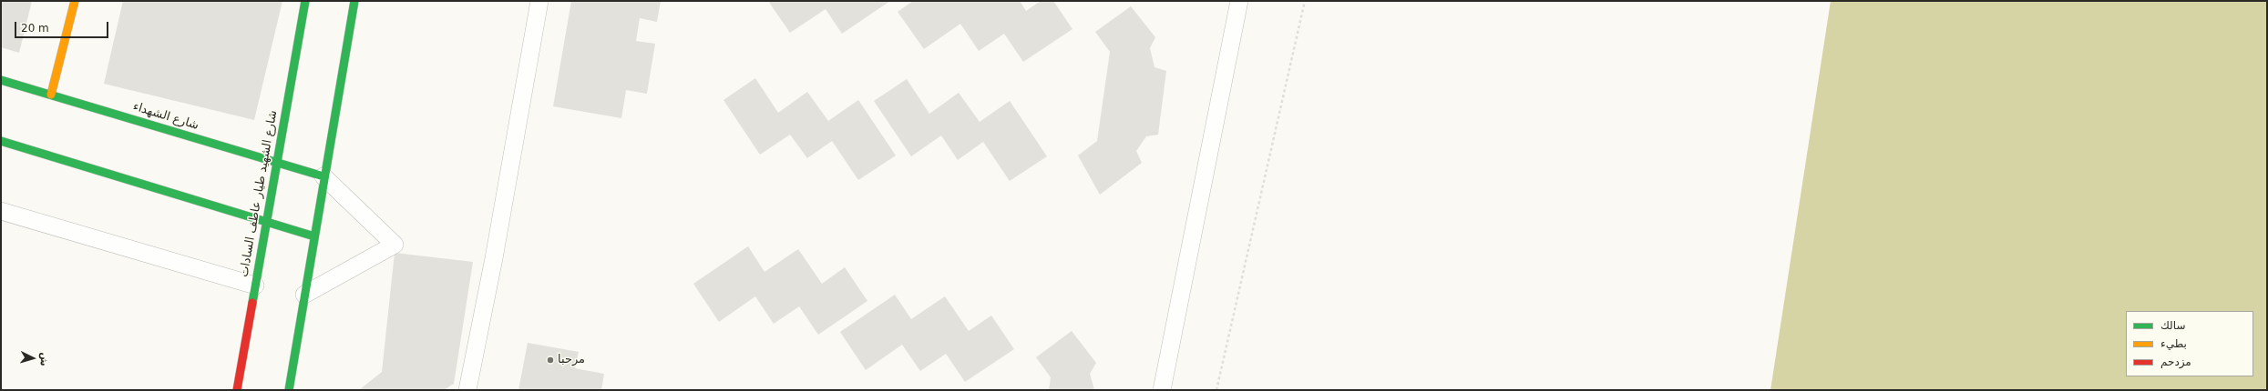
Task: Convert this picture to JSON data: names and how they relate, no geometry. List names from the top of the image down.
{
  "streets": {
    "street": ["شارع الشهداء", "شارع الشهيد طيار عاطف السادات"]
  },
  "crossings": [
    ["شارع الشهداء", "شارع الشهيد طيار عاطف السادات"]
  ],
  "places": ["مرحبا"],
  "legend": ["سالك", "بطيء", "مزدحم"],
  "scale_bar": "20 m",
  "north": "right"
}
